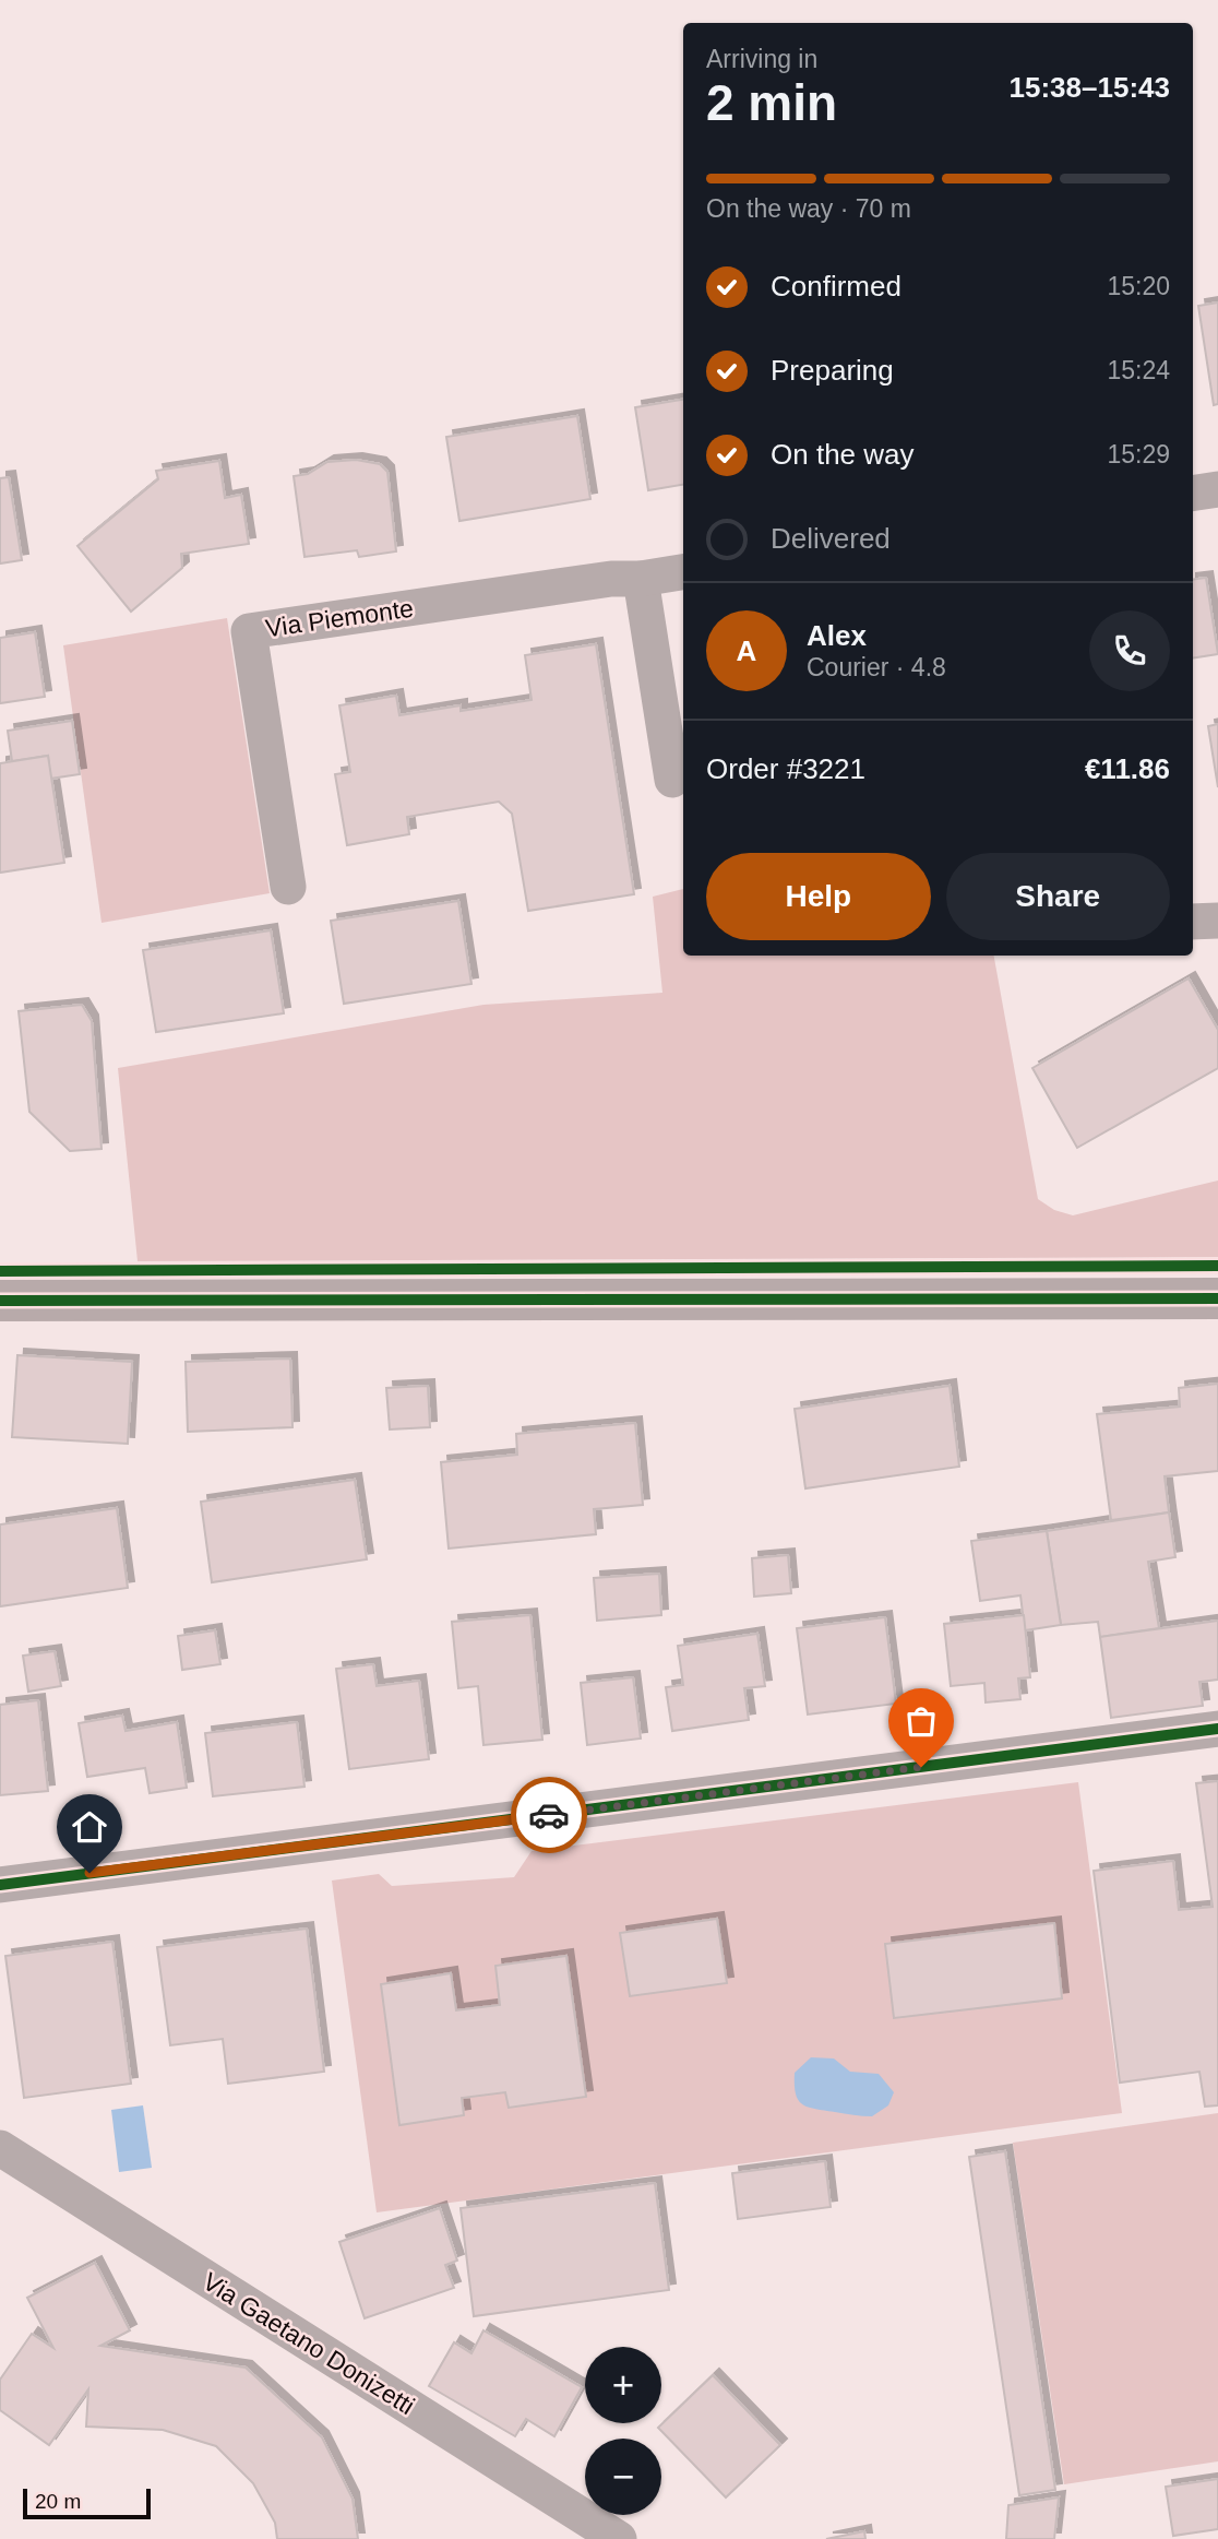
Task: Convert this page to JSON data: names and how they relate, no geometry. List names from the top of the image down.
{
  "streets": {
    "street": ["Via Piemonte", "Via Gaetano Donizetti"]
  },
  "scale_bar": "20 m",
  "page": {
    "heading": ["2 min", "Arriving in", "15:38–15:43"],
    "panel": [
      "Alex",
      "Courier · 4.8",
      "Order #3221",
      "€11.86"
    ],
    "bar": "On the way · 70 m",
    "list": [
      ["Confirmed", "15:20"],
      ["Preparing", "15:24"],
      ["On the way", "15:29"],
      "Delivered"
    ],
    "round": "A",
    "buttons": ["Help", "Share"],
    "map_buttons": ["+", "−"],
    "scale": "20 m"
  }
}
